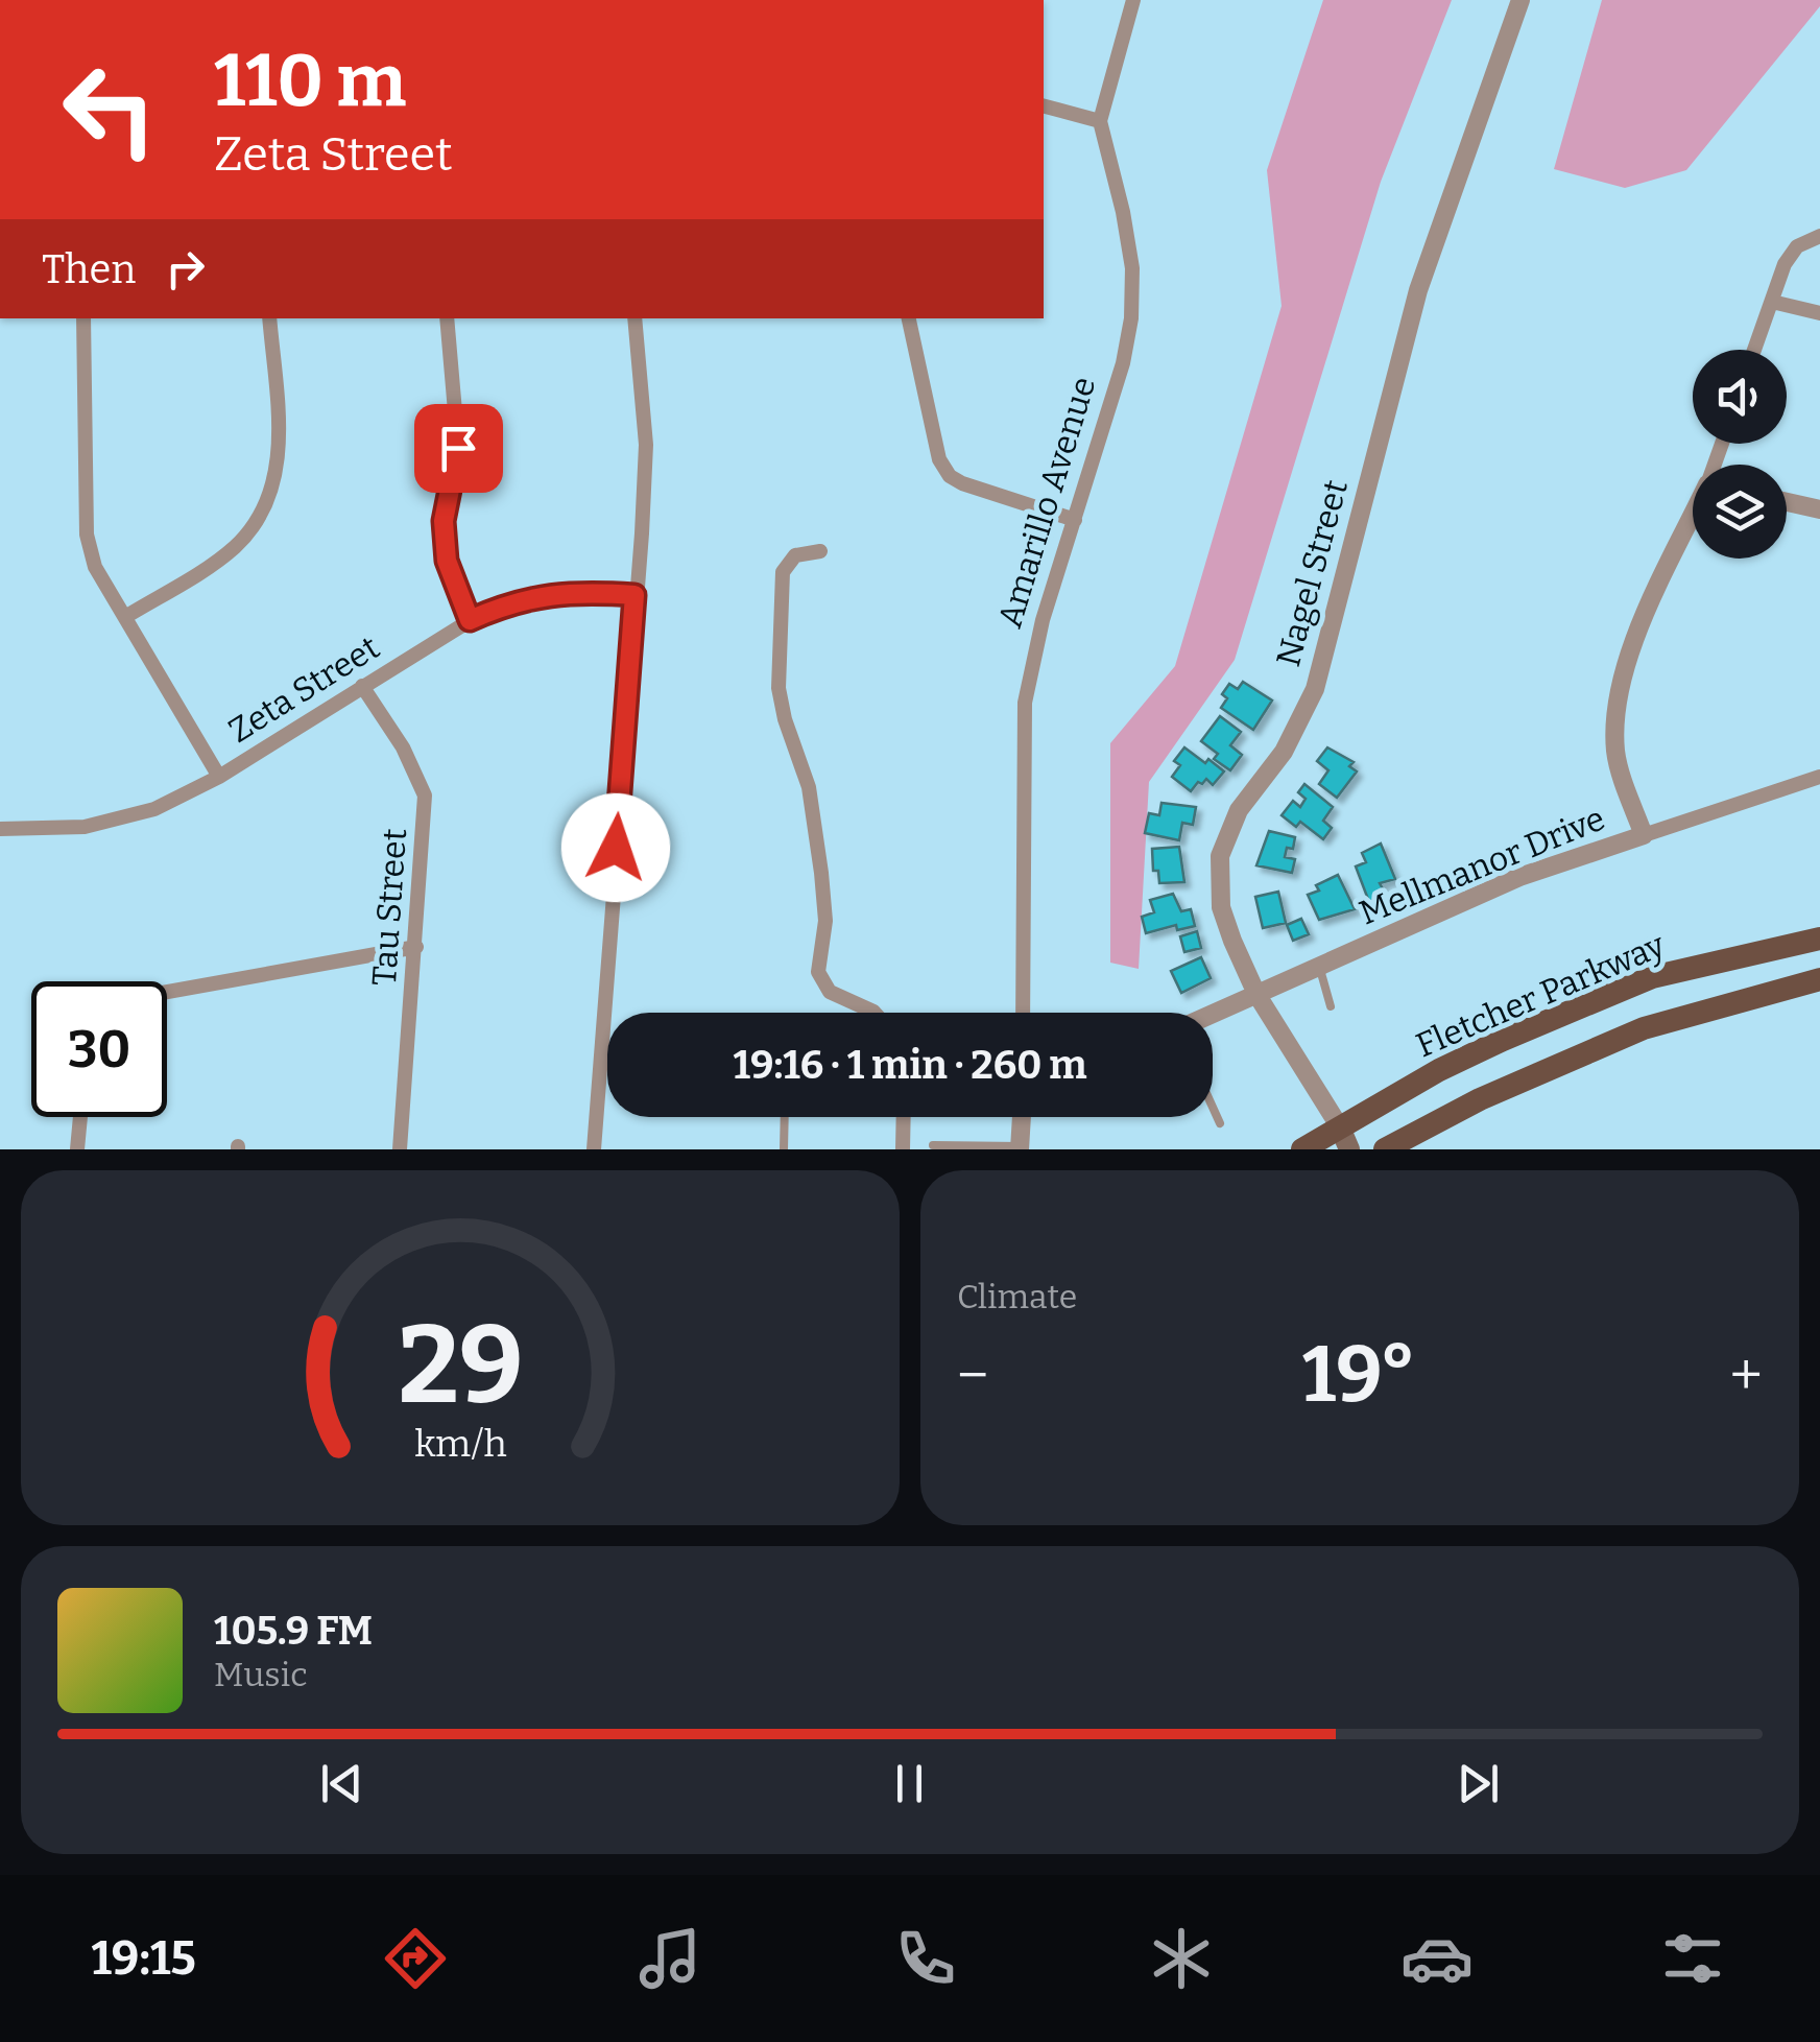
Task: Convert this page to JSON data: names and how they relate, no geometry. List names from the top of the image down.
{
  "streets": {
    "main road": ["Fletcher Parkway"],
    "street": [
      "Amarillo Avenue",
      "Nagel Street",
      "Zeta Street",
      "Mellmanor Drive",
      "Tau Street"
    ]
  },
  "crossings": [
    ["Nagel Street", "Mellmanor Drive"],
    ["Nagel Street", "Fletcher Parkway"],
    ["Zeta Street", "Tau Street"]
  ],
  "page": {
    "turn": ["110 m", "Zeta Street"],
    "then": "Then",
    "limit": "30",
    "trip": "19:16 · 1 min · 260 m",
    "tile": "Climate",
    "heat": ["−", "19°", "+"],
    "song": ["105.9 FM", "Music"],
    "tabs": "19:15",
    "gauge": ["29", "km/h"]
  }
}
